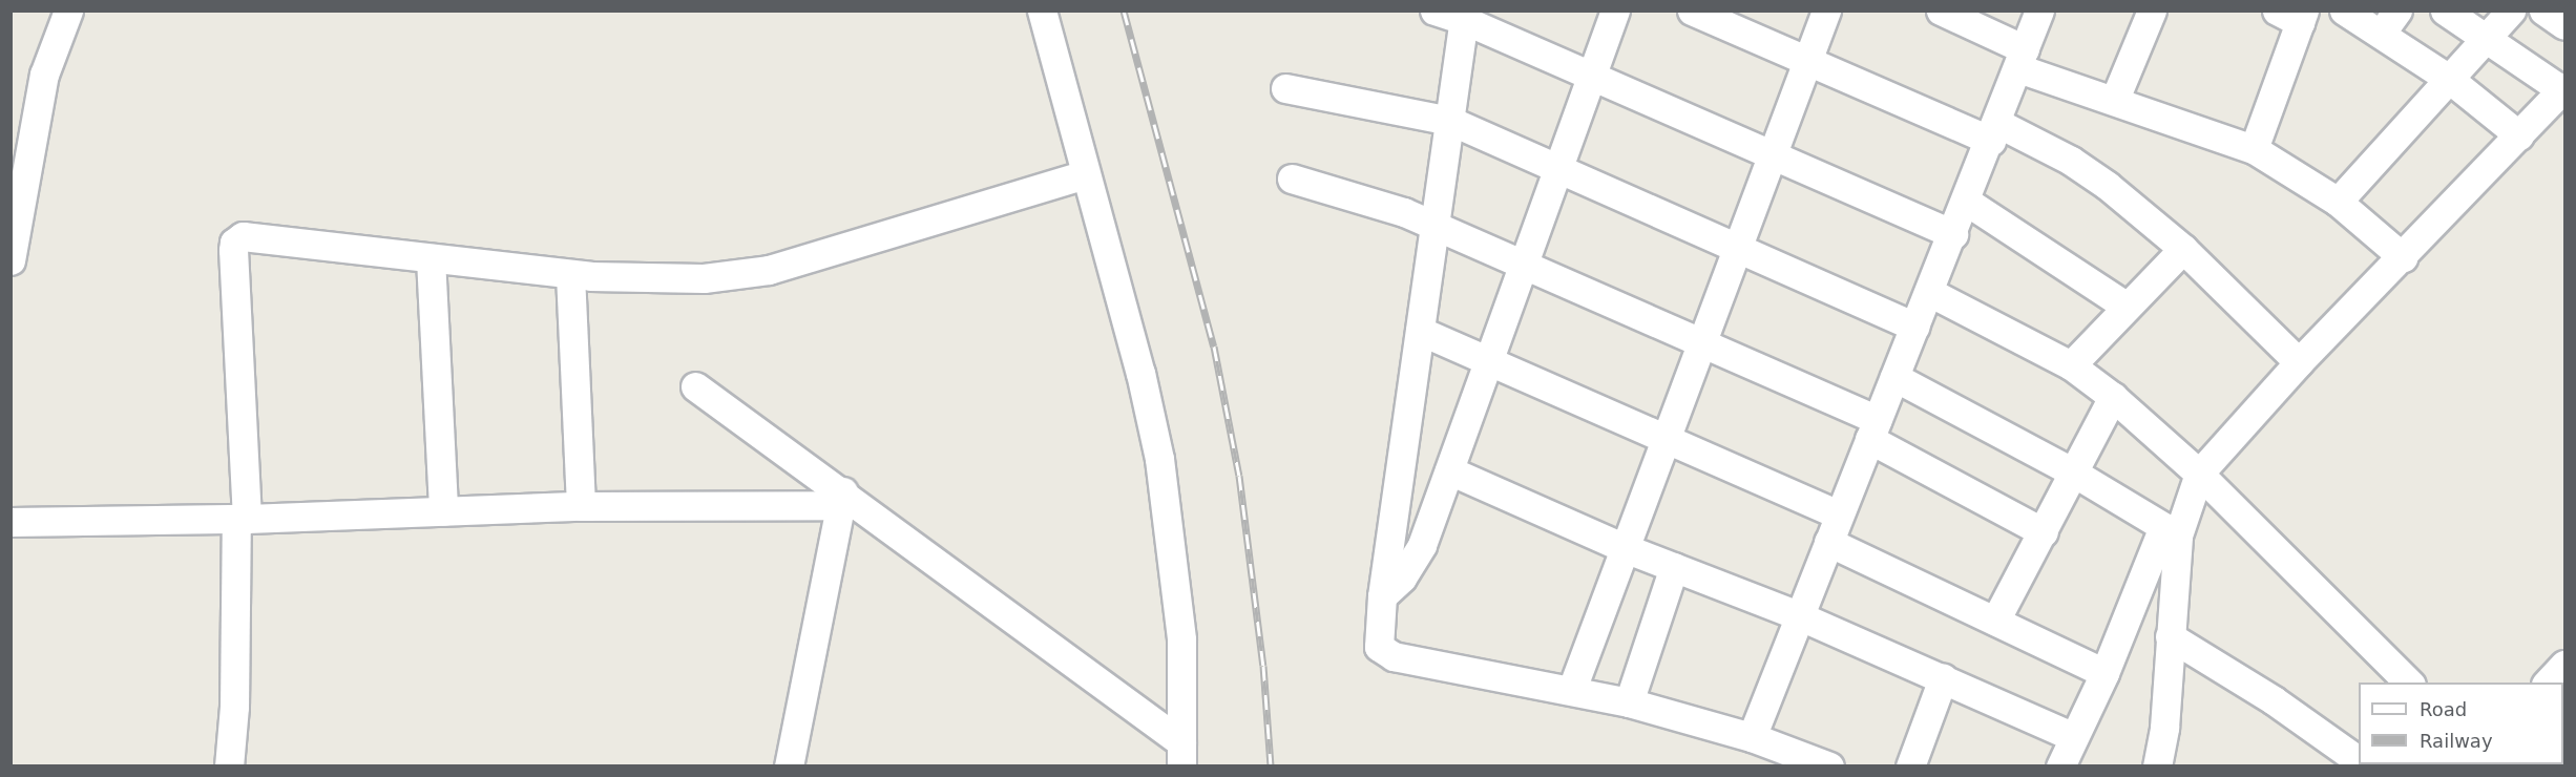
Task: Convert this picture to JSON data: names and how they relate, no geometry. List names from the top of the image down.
{
  "legend": ["Road", "Railway"]
}
